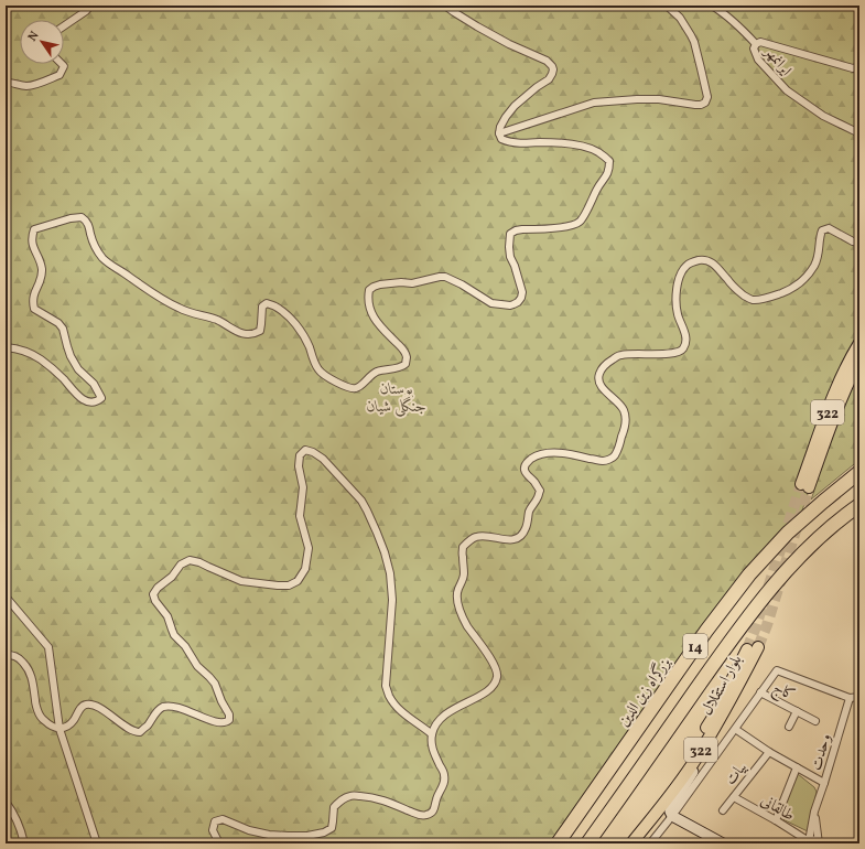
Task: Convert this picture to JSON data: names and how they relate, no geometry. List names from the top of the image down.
{
  "streets": {
    "highway": ["14", "بزرگراه زین الدین"],
    "main road": ["322", "بلوار استقلال"],
    "street": [
      "ایرانمهر",
      "کاج",
      "وحدت",
      "بیات",
      "طالقانی"
    ]
  },
  "crossings": [
    ["وحدت", "طالقانی"],
    ["بیات", "طالقانی"]
  ],
  "parks": ["بوستان جنگلی شیان"],
  "north": "top left"
}
